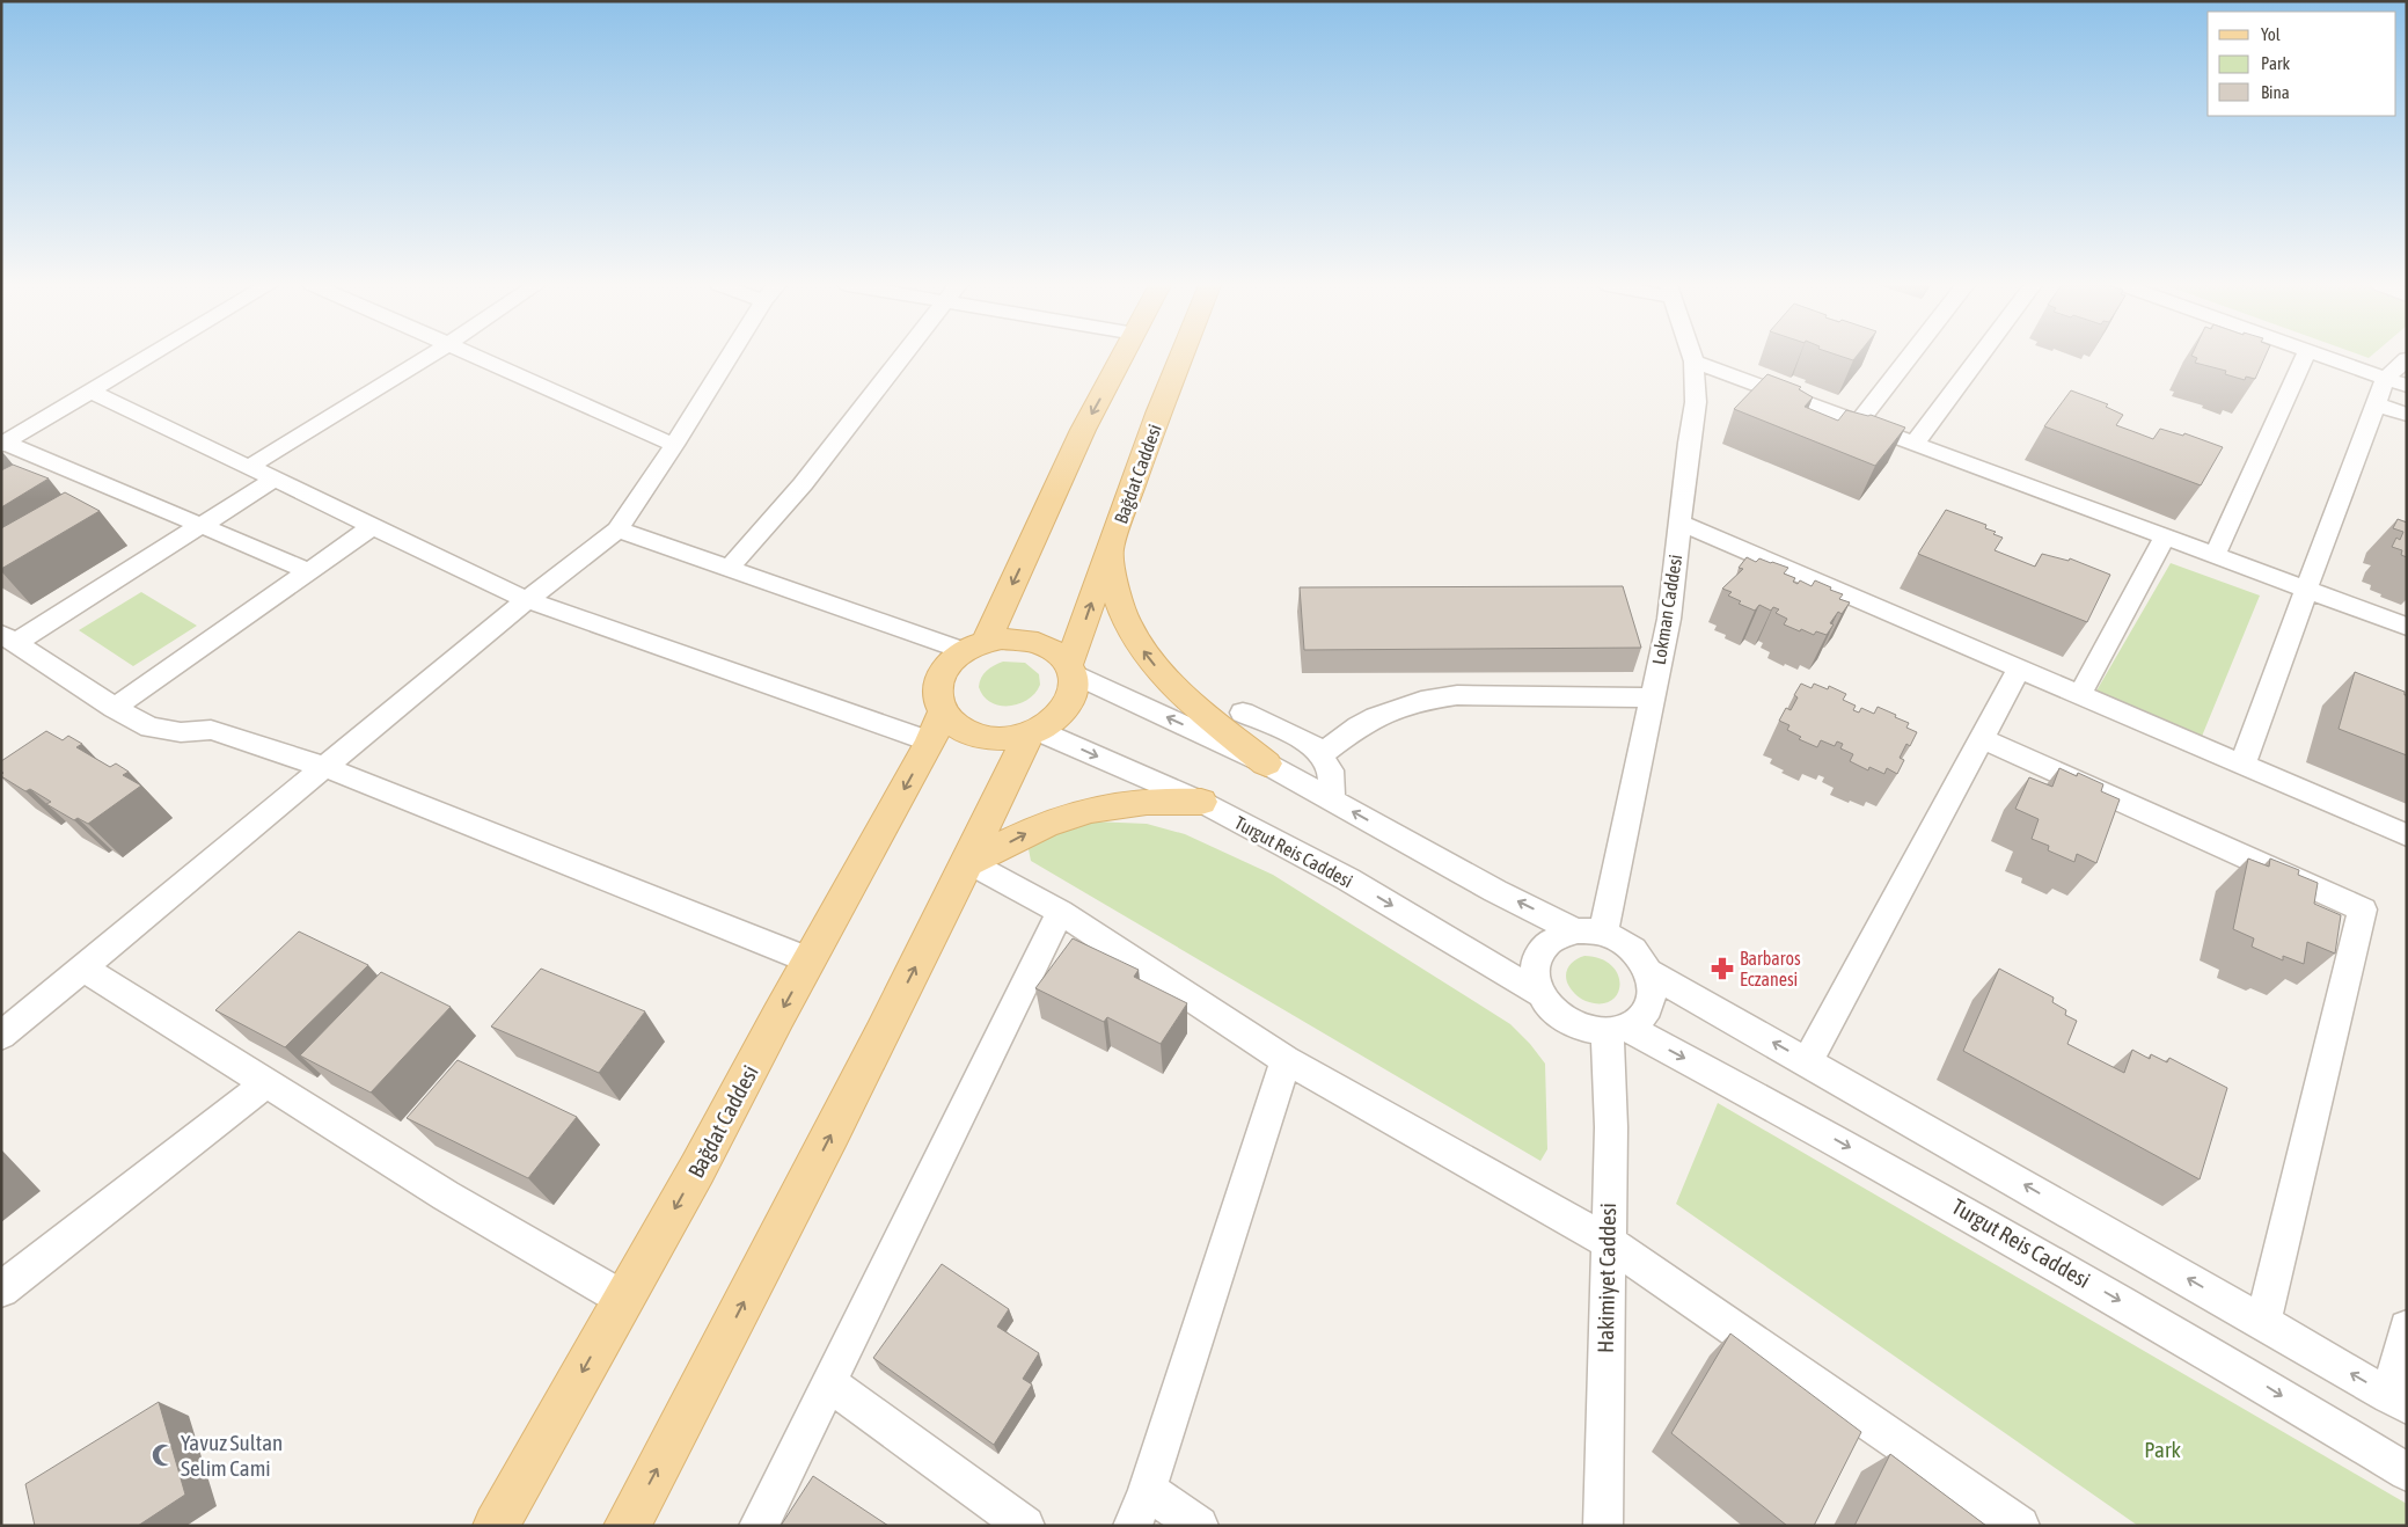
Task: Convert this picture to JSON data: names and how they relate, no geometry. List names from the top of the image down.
{
  "streets": {
    "main road": ["Bağdat Caddesi"],
    "street": ["Lokman Caddesi", "Turgut Reis Caddesi", "Hakimiyet Caddesi"]
  },
  "crossings": [
    ["Bağdat Caddesi", "Turgut Reis Caddesi"],
    ["Lokman Caddesi", "Turgut Reis Caddesi"],
    ["Lokman Caddesi", "Hakimiyet Caddesi"],
    ["Turgut Reis Caddesi", "Hakimiyet Caddesi"]
  ],
  "parks": ["Park"],
  "places": {
    "pharmacy": ["Barbaros Eczanesi"],
    "mosque": ["Yavuz Sultan Selim Cami"]
  },
  "legend": ["Yol", "Park", "Bina"]
}
